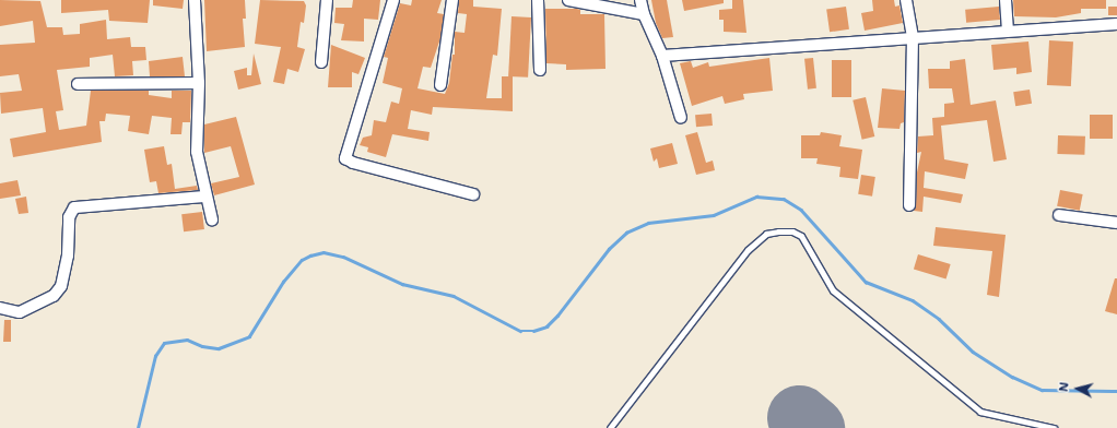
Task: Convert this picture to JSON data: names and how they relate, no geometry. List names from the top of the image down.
{
  "north": "left"
}
